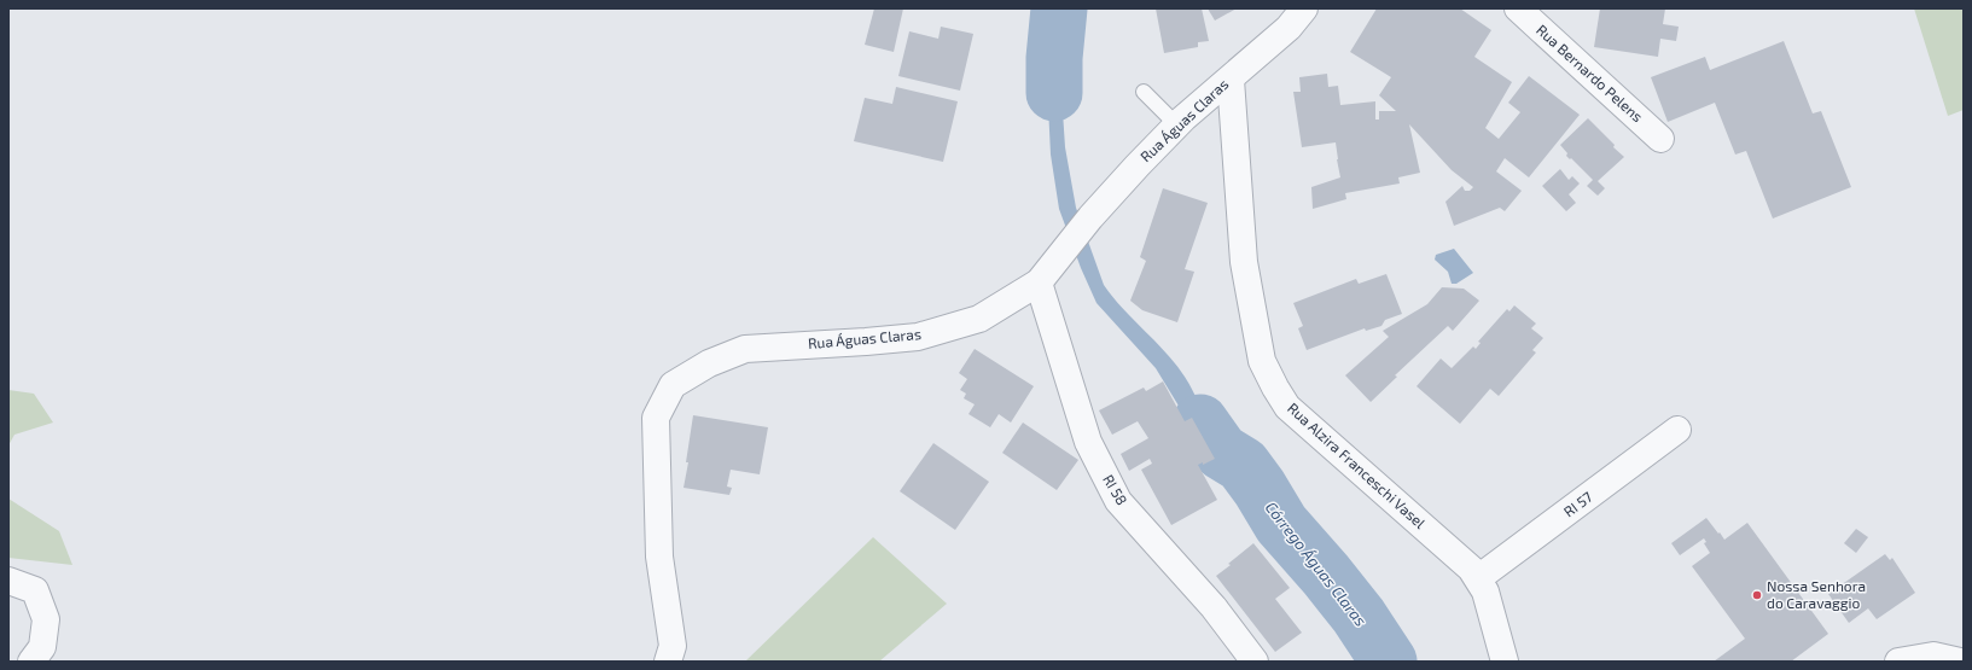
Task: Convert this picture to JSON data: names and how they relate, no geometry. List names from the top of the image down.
{
  "streets": {
    "street": [
      "Rua Bernardo Pelens",
      "Rua Águas Claras",
      "Rua Alzira Franceschi Vasel",
      "RI 58",
      "RI 57"
    ]
  },
  "crossings": [
    ["Rua Águas Claras", "Rua Alzira Franceschi Vasel"],
    ["Rua Águas Claras", "RI 58"],
    ["Rua Alzira Franceschi Vasel", "RI 57"]
  ],
  "water": ["Córrego Águas Claras"],
  "places": ["Nossa Senhora do Caravaggio"]
}
